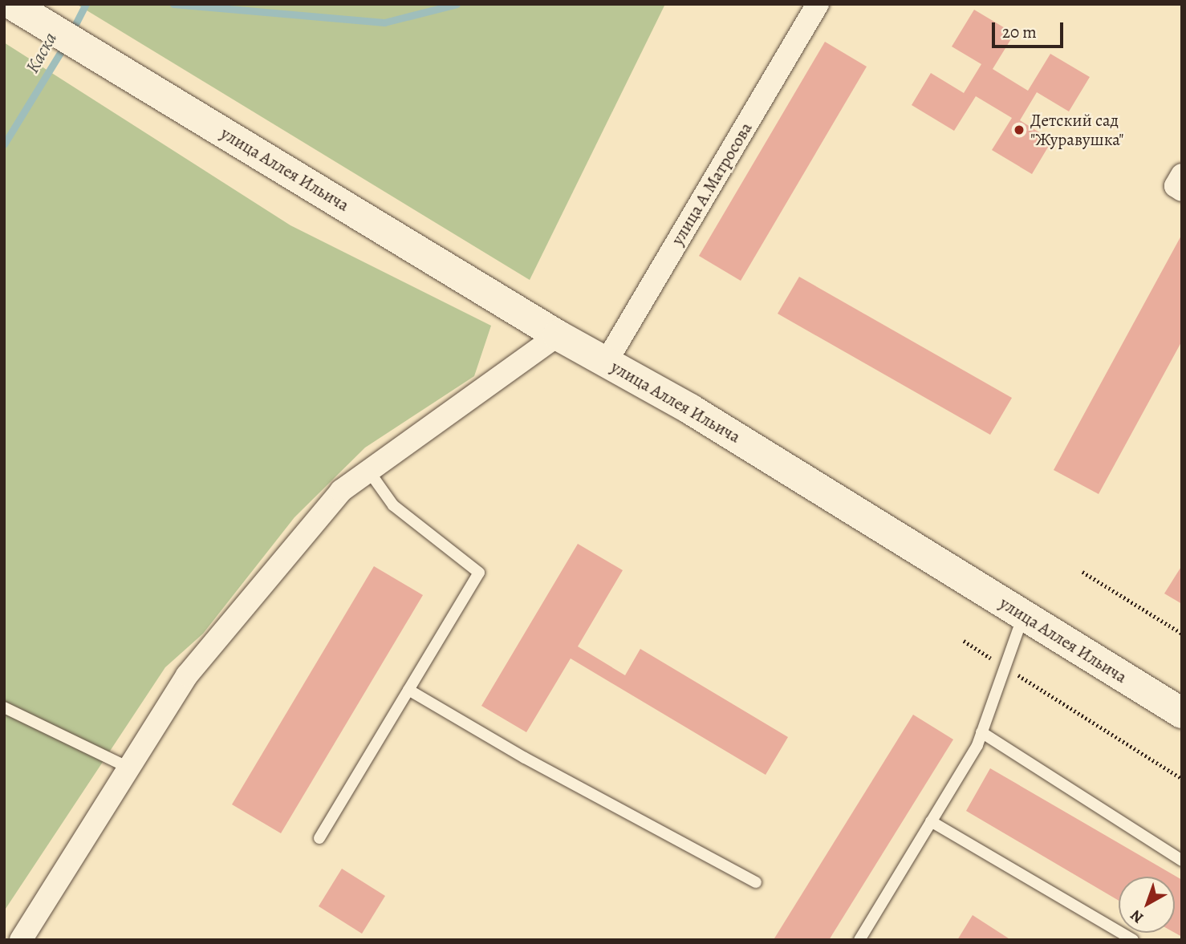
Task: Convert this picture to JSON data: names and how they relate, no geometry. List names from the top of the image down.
{
  "streets": {
    "main road": ["улица Аллея Ильича"],
    "street": ["улица А.Матросова"]
  },
  "crossings": [
    ["улица Аллея Ильича", "улица А.Матросова"]
  ],
  "water": ["Каска"],
  "places": ["Детский сад \"Журавушка\""],
  "scale_bar": "20 m",
  "north": "bottom left"
}
